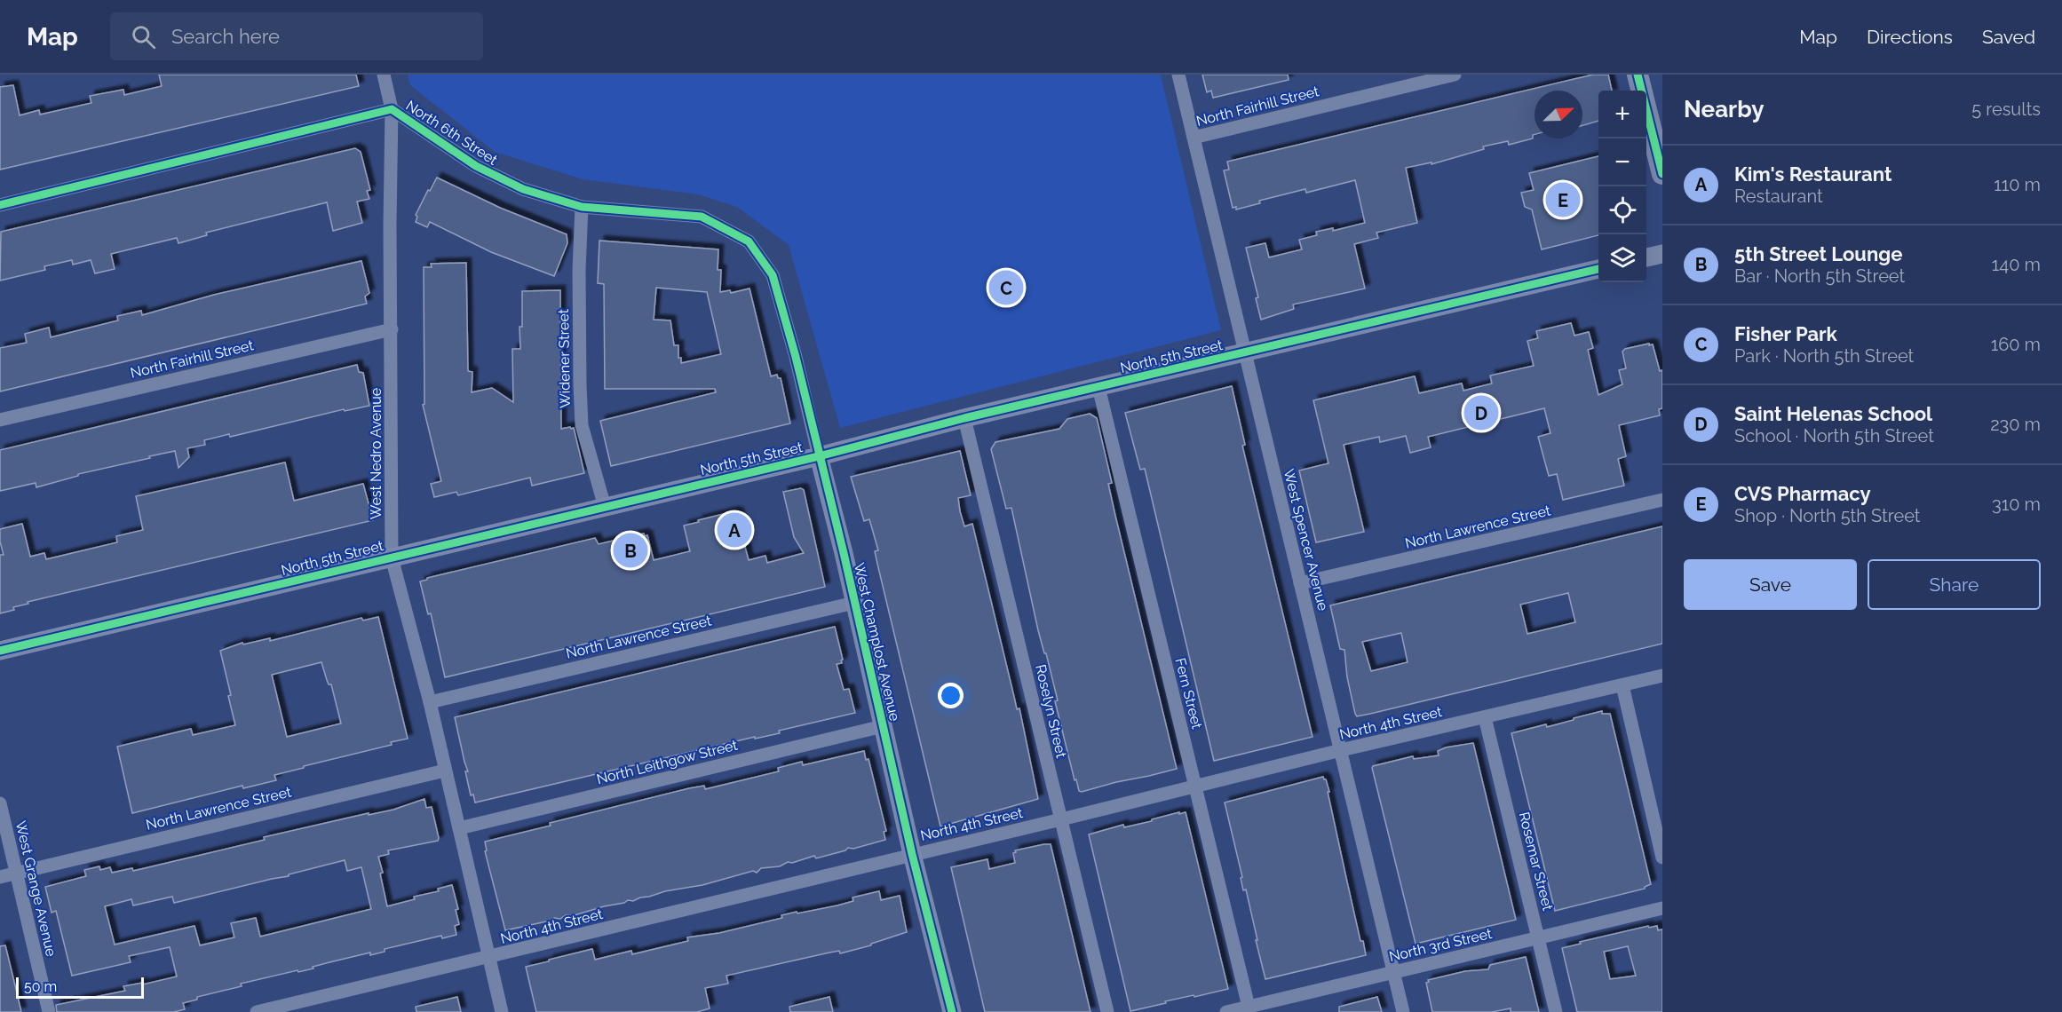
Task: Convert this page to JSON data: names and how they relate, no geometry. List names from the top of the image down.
{
  "streets": {
    "street": [
      "North Fairhill Street",
      "North 6th Street",
      "North 5th Street",
      "Widener Street",
      "West Nedro Avenue",
      "North Lawrence Street",
      "West Spencer Avenue",
      "West Champlost Avenue",
      "Fern Street",
      "Roselyn Street",
      "North 4th Street",
      "North Leithgow Street",
      "Rosemar Street",
      "West Grange Avenue",
      "North 3rd Street"
    ]
  },
  "crossings": [
    ["North Fairhill Street", "West Nedro Avenue"],
    ["North Fairhill Street", "West Spencer Avenue"],
    ["North 6th Street", "Widener Street"],
    ["North 6th Street", "West Nedro Avenue"],
    ["North 6th Street", "West Champlost Avenue"],
    ["North 5th Street", "Widener Street"],
    ["North 5th Street", "West Nedro Avenue"],
    ["North 5th Street", "West Spencer Avenue"],
    ["North 5th Street", "West Champlost Avenue"],
    ["North 5th Street", "Fern Street"],
    ["North 5th Street", "Roselyn Street"],
    ["West Nedro Avenue", "North Lawrence Street"],
    ["West Nedro Avenue", "North 4th Street"],
    ["West Nedro Avenue", "North Leithgow Street"],
    ["North Lawrence Street", "West Spencer Avenue"],
    ["North Lawrence Street", "West Champlost Avenue"],
    ["North Lawrence Street", "West Grange Avenue"],
    ["West Spencer Avenue", "North 4th Street"],
    ["West Spencer Avenue", "North 3rd Street"],
    ["West Champlost Avenue", "North 4th Street"],
    ["West Champlost Avenue", "North Leithgow Street"],
    ["Fern Street", "North 4th Street"],
    ["Fern Street", "North 3rd Street"],
    ["Roselyn Street", "North 4th Street"],
    ["North 4th Street", "Rosemar Street"],
    ["Rosemar Street", "North 3rd Street"]
  ],
  "scale_bar": "50 m",
  "north": "top right",
  "page": {
    "header": "Map",
    "search": "Search here",
    "nav": ["Map", "Directions", "Saved"],
    "heading": ["Nearby", "5 results"],
    "map_buttons": ["+", "−"],
    "list": [
      {
        "mark": "A",
        "name": "Kim's Restaurant",
        "note": "Restaurant",
        "value": "110 m"
      },
      {
        "mark": "B",
        "name": "5th Street Lounge",
        "note": "Bar · North 5th Street",
        "value": "140 m"
      },
      {
        "mark": "C",
        "name": "Fisher Park",
        "note": "Park · North 5th Street",
        "value": "160 m"
      },
      {
        "mark": "D",
        "name": "Saint Helenas School",
        "note": "School · North 5th Street",
        "value": "230 m"
      },
      {
        "mark": "E",
        "name": "CVS Pharmacy",
        "note": "Shop · North 5th Street",
        "value": "310 m"
      }
    ],
    "pins": [
      "E",
      "C",
      "D",
      "A",
      "B"
    ],
    "buttons": ["Save", "Share"],
    "scale": "50 m"
  }
}
